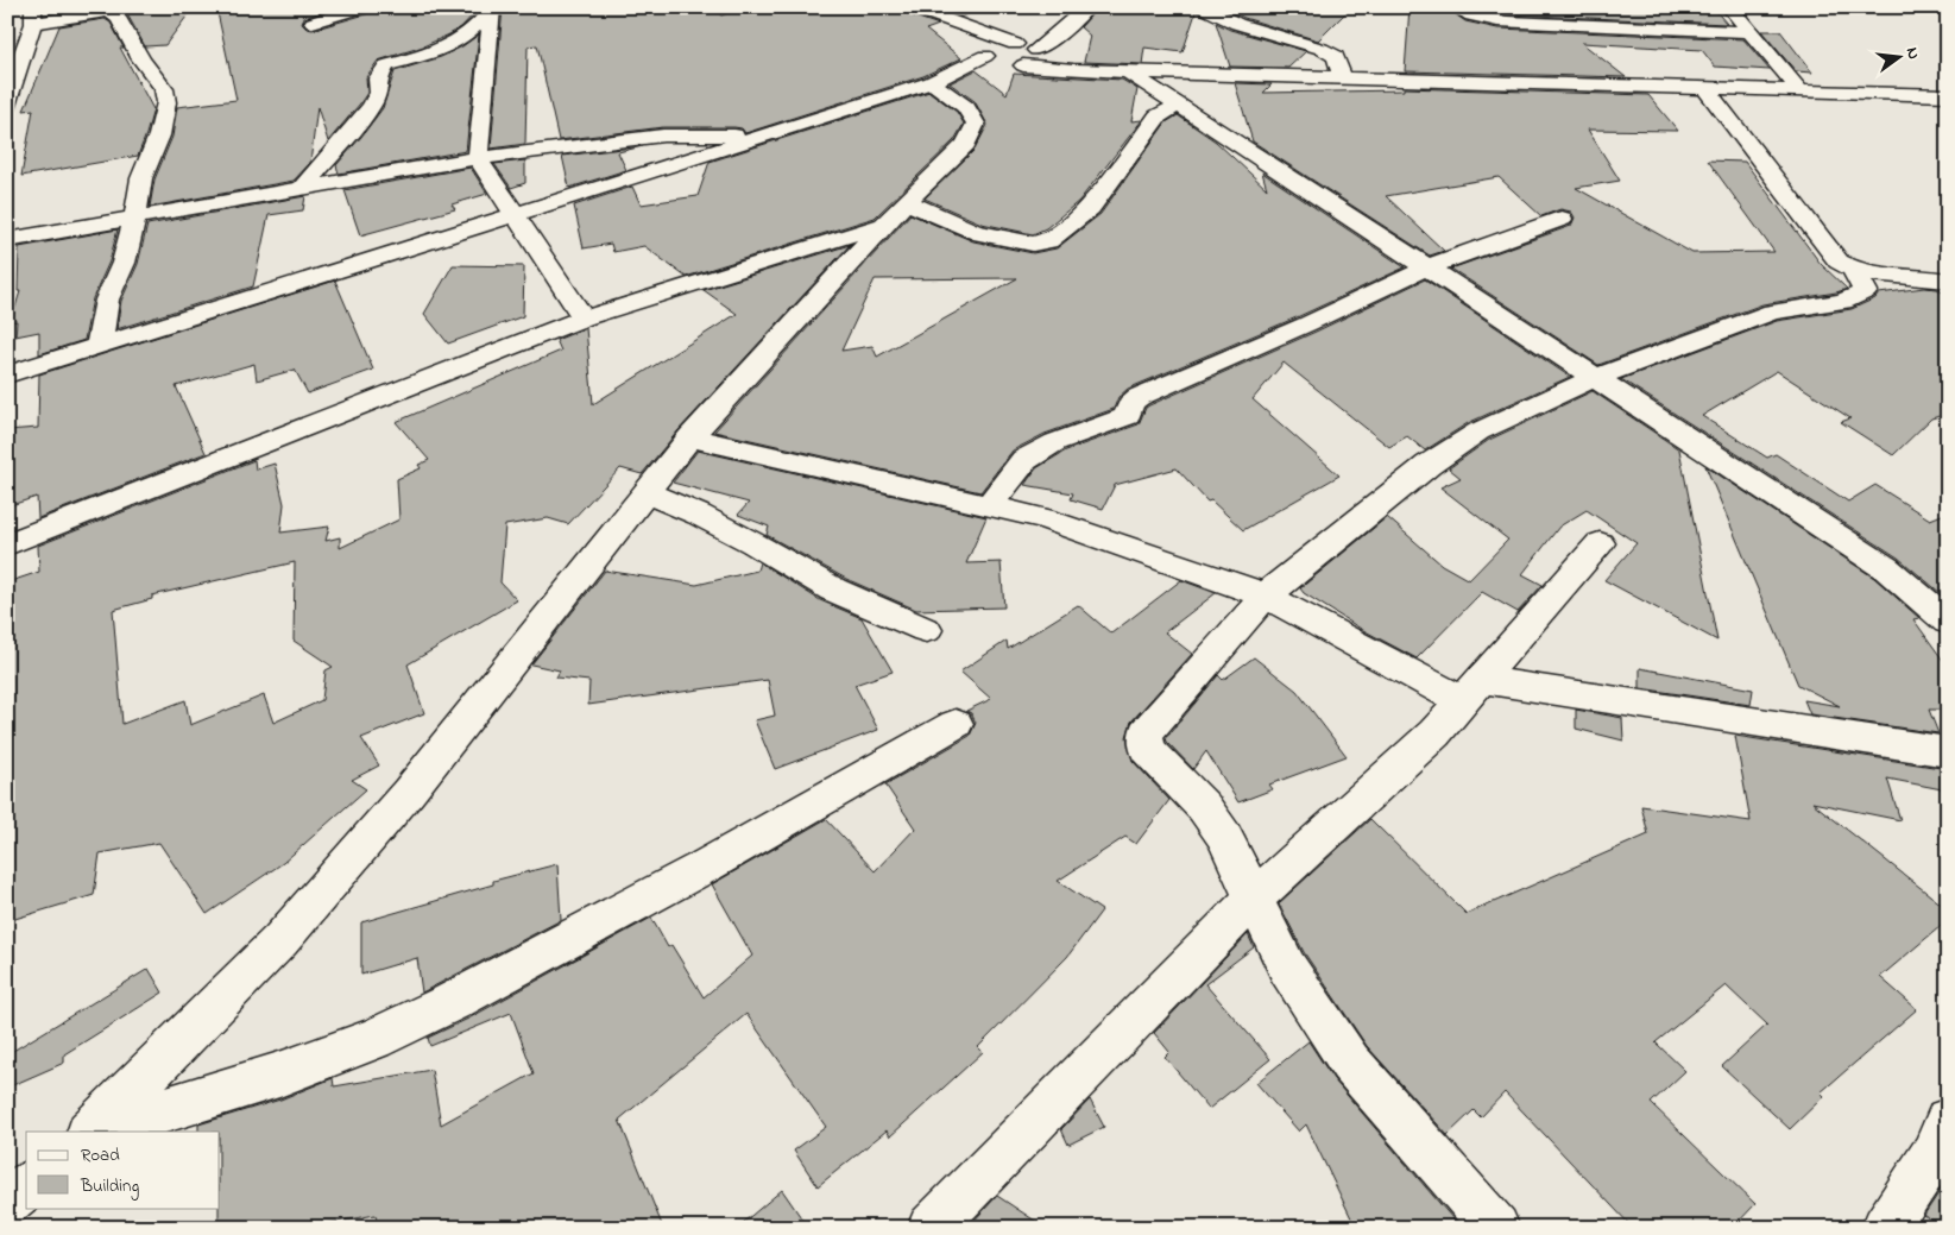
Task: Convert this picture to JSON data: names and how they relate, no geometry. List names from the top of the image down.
{
  "legend": ["Road", "Building"],
  "north": "right"
}
